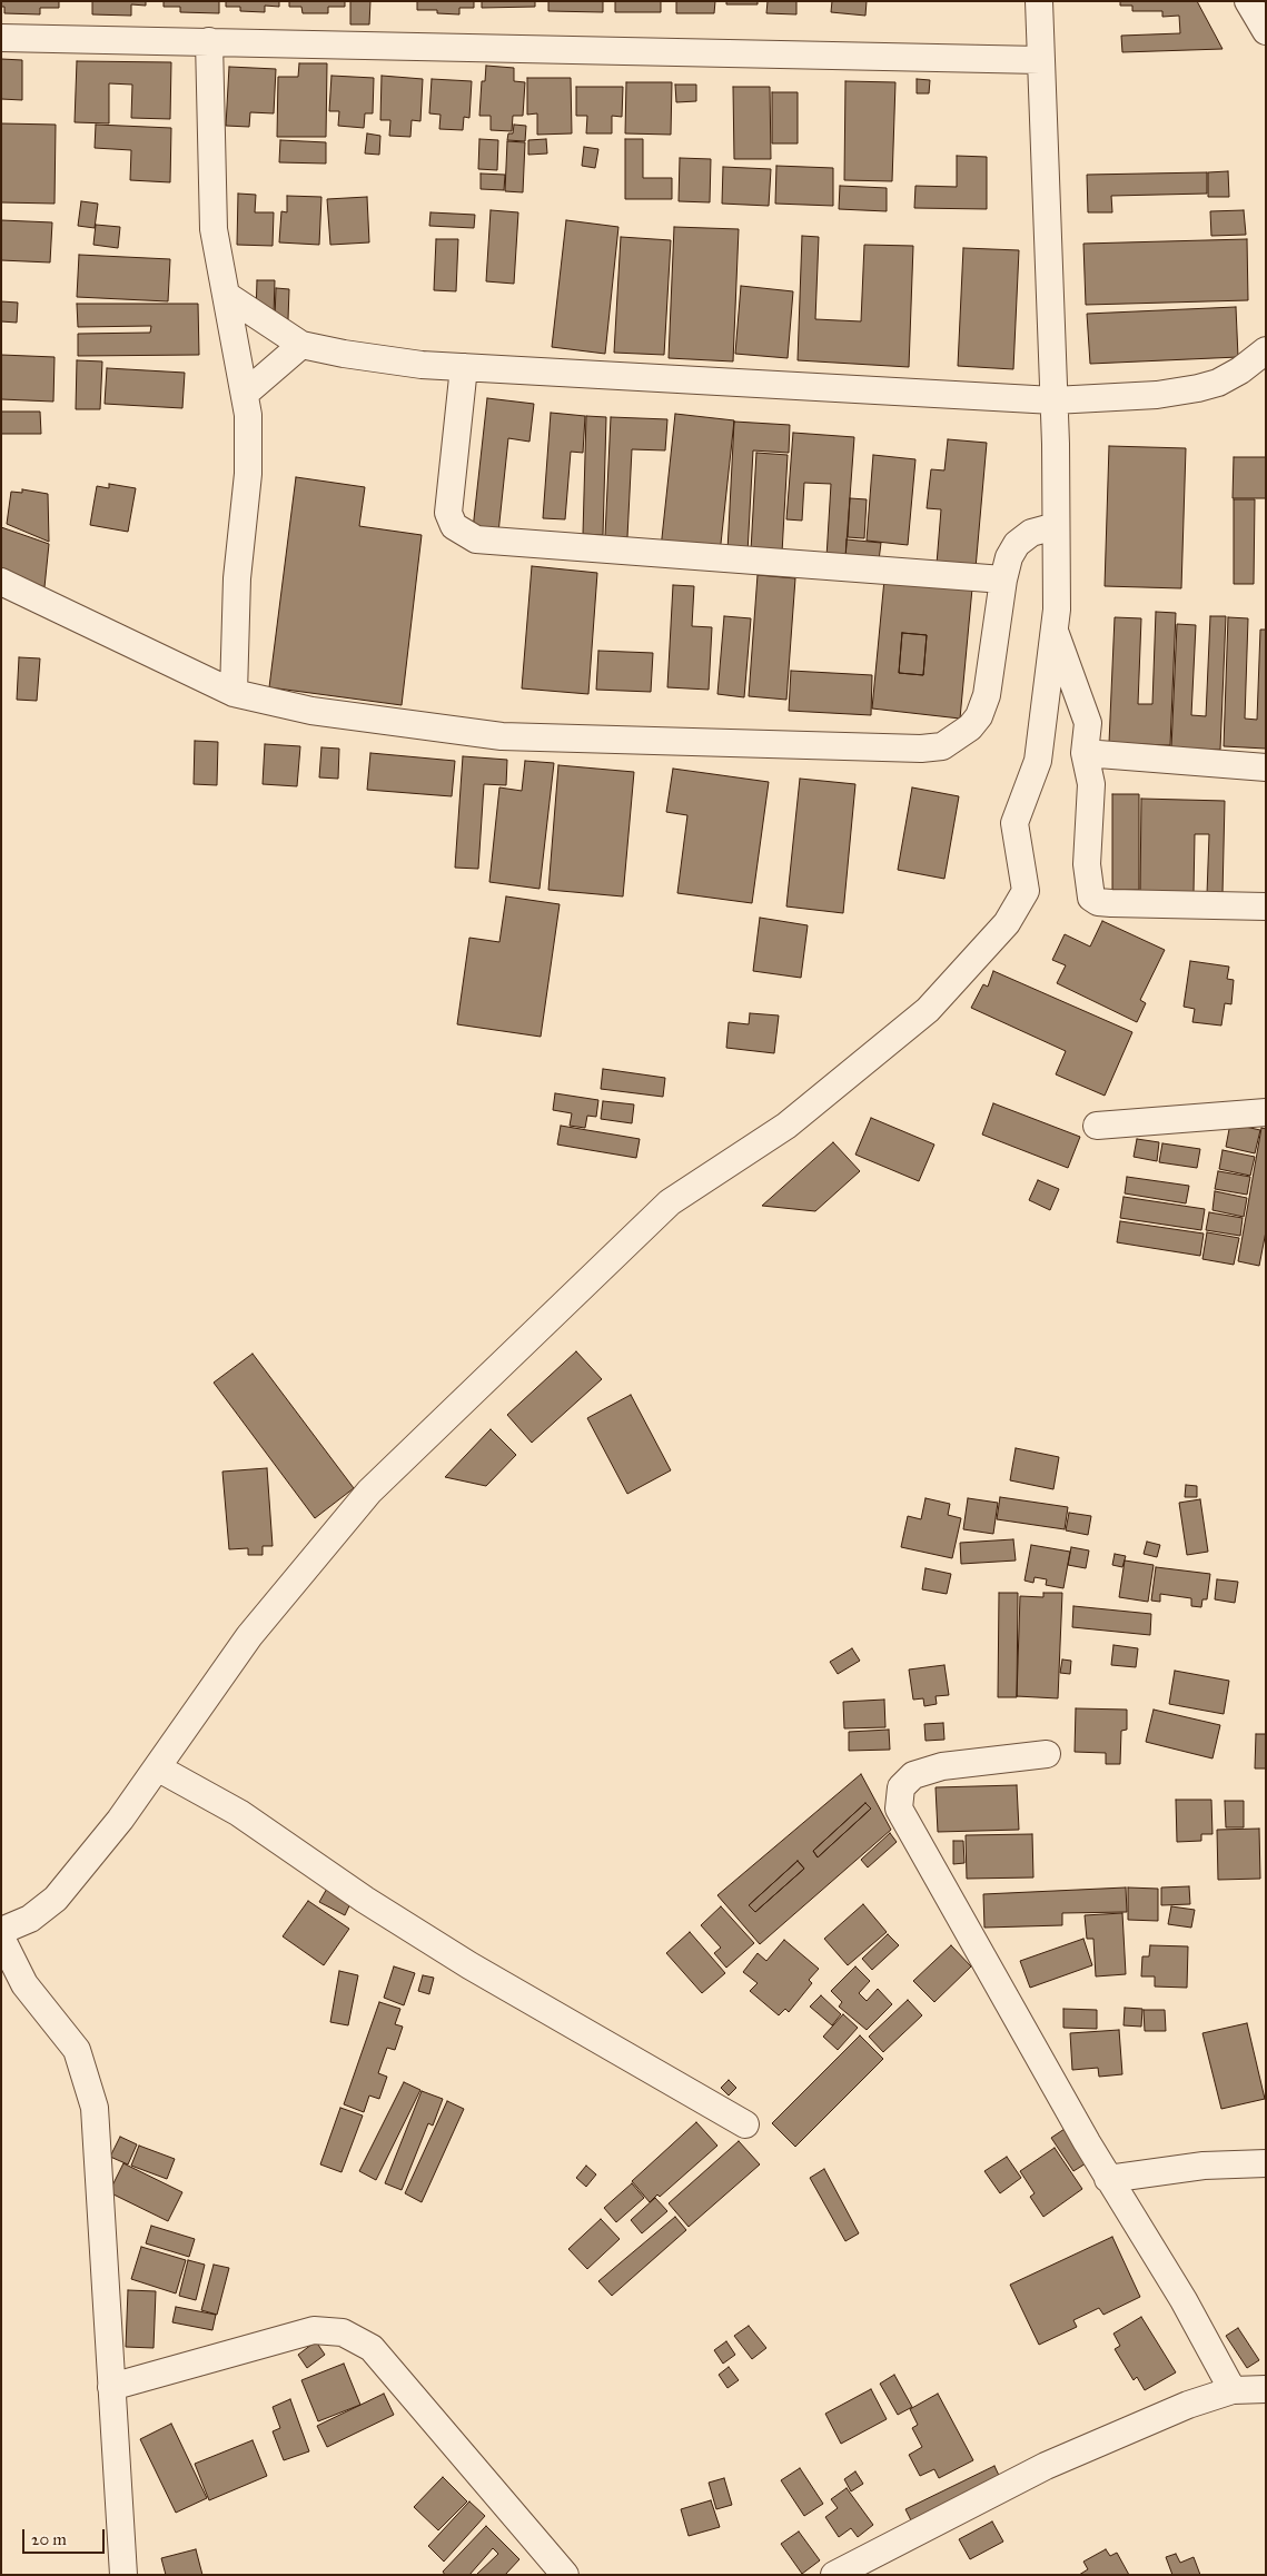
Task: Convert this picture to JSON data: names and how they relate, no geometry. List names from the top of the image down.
{
  "scale_bar": "20 m"
}
